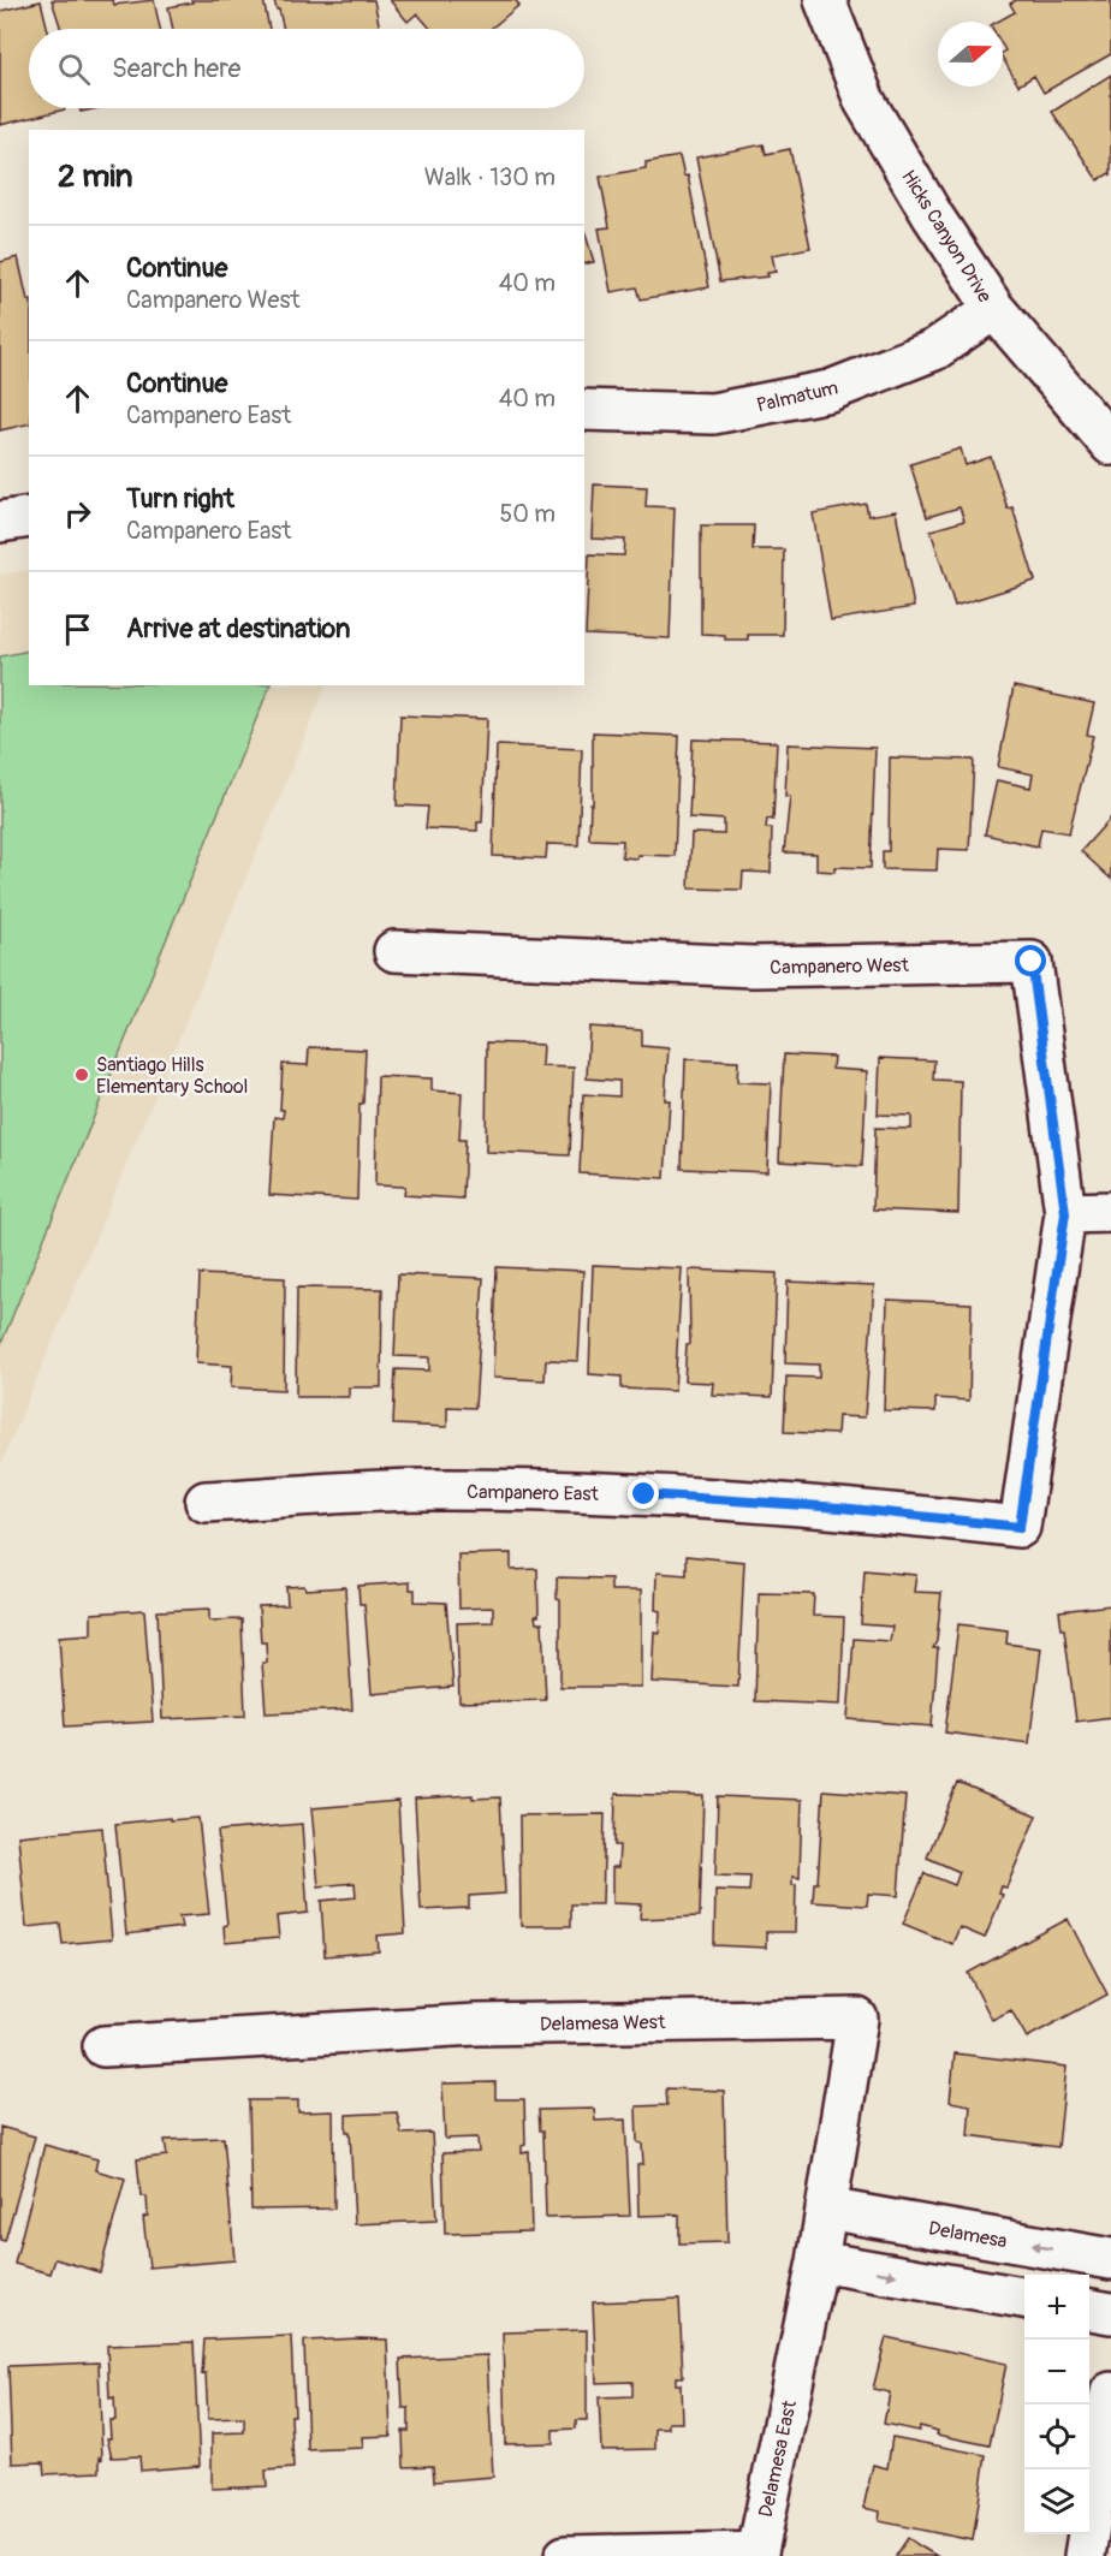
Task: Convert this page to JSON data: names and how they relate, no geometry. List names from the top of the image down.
{
  "streets": {
    "street": [
      "Hicks Canyon Drive",
      "Palmatum",
      "Campanero West",
      "Campanero East",
      "Delamesa West",
      "Delamesa",
      "Delamesa East"
    ]
  },
  "crossings": [
    ["Hicks Canyon Drive", "Palmatum"],
    ["Campanero West", "Campanero East"],
    ["Delamesa West", "Delamesa"],
    ["Delamesa West", "Delamesa East"]
  ],
  "places": ["Santiago Hills Elementary School"],
  "north": "right",
  "page": {
    "search": "Search here",
    "heading": ["2 min", "Walk · 130 m"],
    "list": [
      ["Continue", "Campanero West", "40 m"],
      ["Continue", "Campanero East", "40 m"],
      ["Turn right", "Campanero East", "50 m"],
      "Arrive at destination"
    ],
    "map_buttons": ["+", "−"]
  }
}
